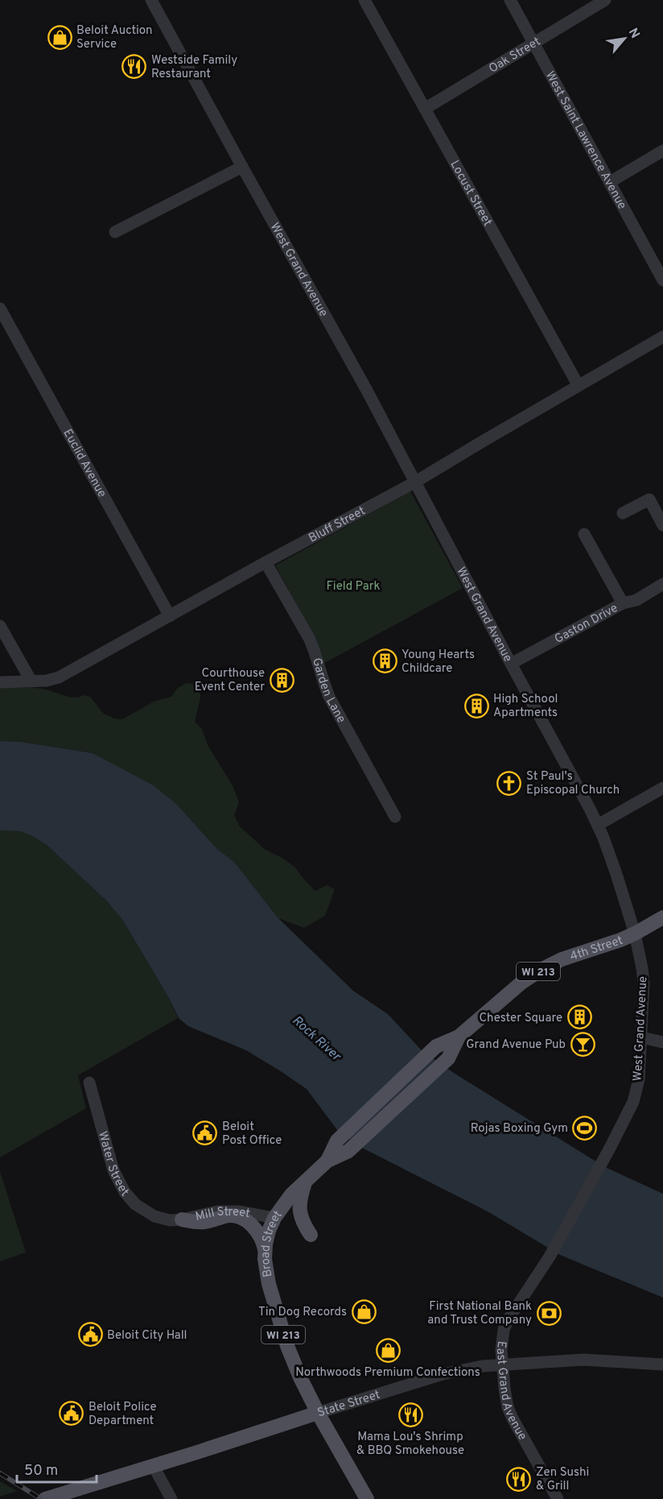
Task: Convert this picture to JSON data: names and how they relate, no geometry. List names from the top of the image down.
{
  "streets": {
    "main road": [
      "4th Street",
      "WI 213",
      "Broad Street",
      "State Street"
    ],
    "street": [
      "Oak Street",
      "West Saint Lawrence Avenue",
      "Locust Street",
      "West Grand Avenue",
      "Euclid Avenue",
      "Bluff Street",
      "Gaston Drive",
      "Garden Lane",
      "Water Street",
      "Mill Street",
      "East Grand Avenue"
    ]
  },
  "crossings": [
    ["Oak Street", "West Saint Lawrence Avenue"],
    ["Oak Street", "Locust Street"],
    ["Locust Street", "Bluff Street"],
    ["West Grand Avenue", "Bluff Street"],
    ["West Grand Avenue", "Gaston Drive"],
    ["West Grand Avenue", "4th Street"],
    ["West Grand Avenue", "East Grand Avenue"],
    ["Euclid Avenue", "Bluff Street"],
    ["Bluff Street", "Garden Lane"],
    ["4th Street", "Broad Street"],
    ["Water Street", "Mill Street"],
    ["Mill Street", "Broad Street"],
    ["Broad Street", "State Street"],
    ["East Grand Avenue", "State Street"]
  ],
  "water": ["Rock River"],
  "parks": ["Field Park"],
  "places": {
    "shop": ["Beloit Auction Service", "Tin Dog Records", "Northwoods Premium Confections"],
    "restaurant": ["Westside Family Restaurant", "Mama Lou's Shrimp & BBQ Smokehouse", "Zen Sushi & Grill"],
    "building": [
      "Young Hearts Childcare",
      "Courthouse Event Center",
      "High School Apartments",
      "Chester Square"
    ],
    "church": ["St Paul's Episcopal Church"],
    "bar": ["Grand Avenue Pub"],
    "sports": ["Rojas Boxing Gym"],
    "public building": ["Beloit Post Office", "Beloit City Hall", "Beloit Police Department"],
    "bank": ["First National Bank and Trust Company"]
  },
  "scale_bar": "50 m",
  "north": "top right"
}
